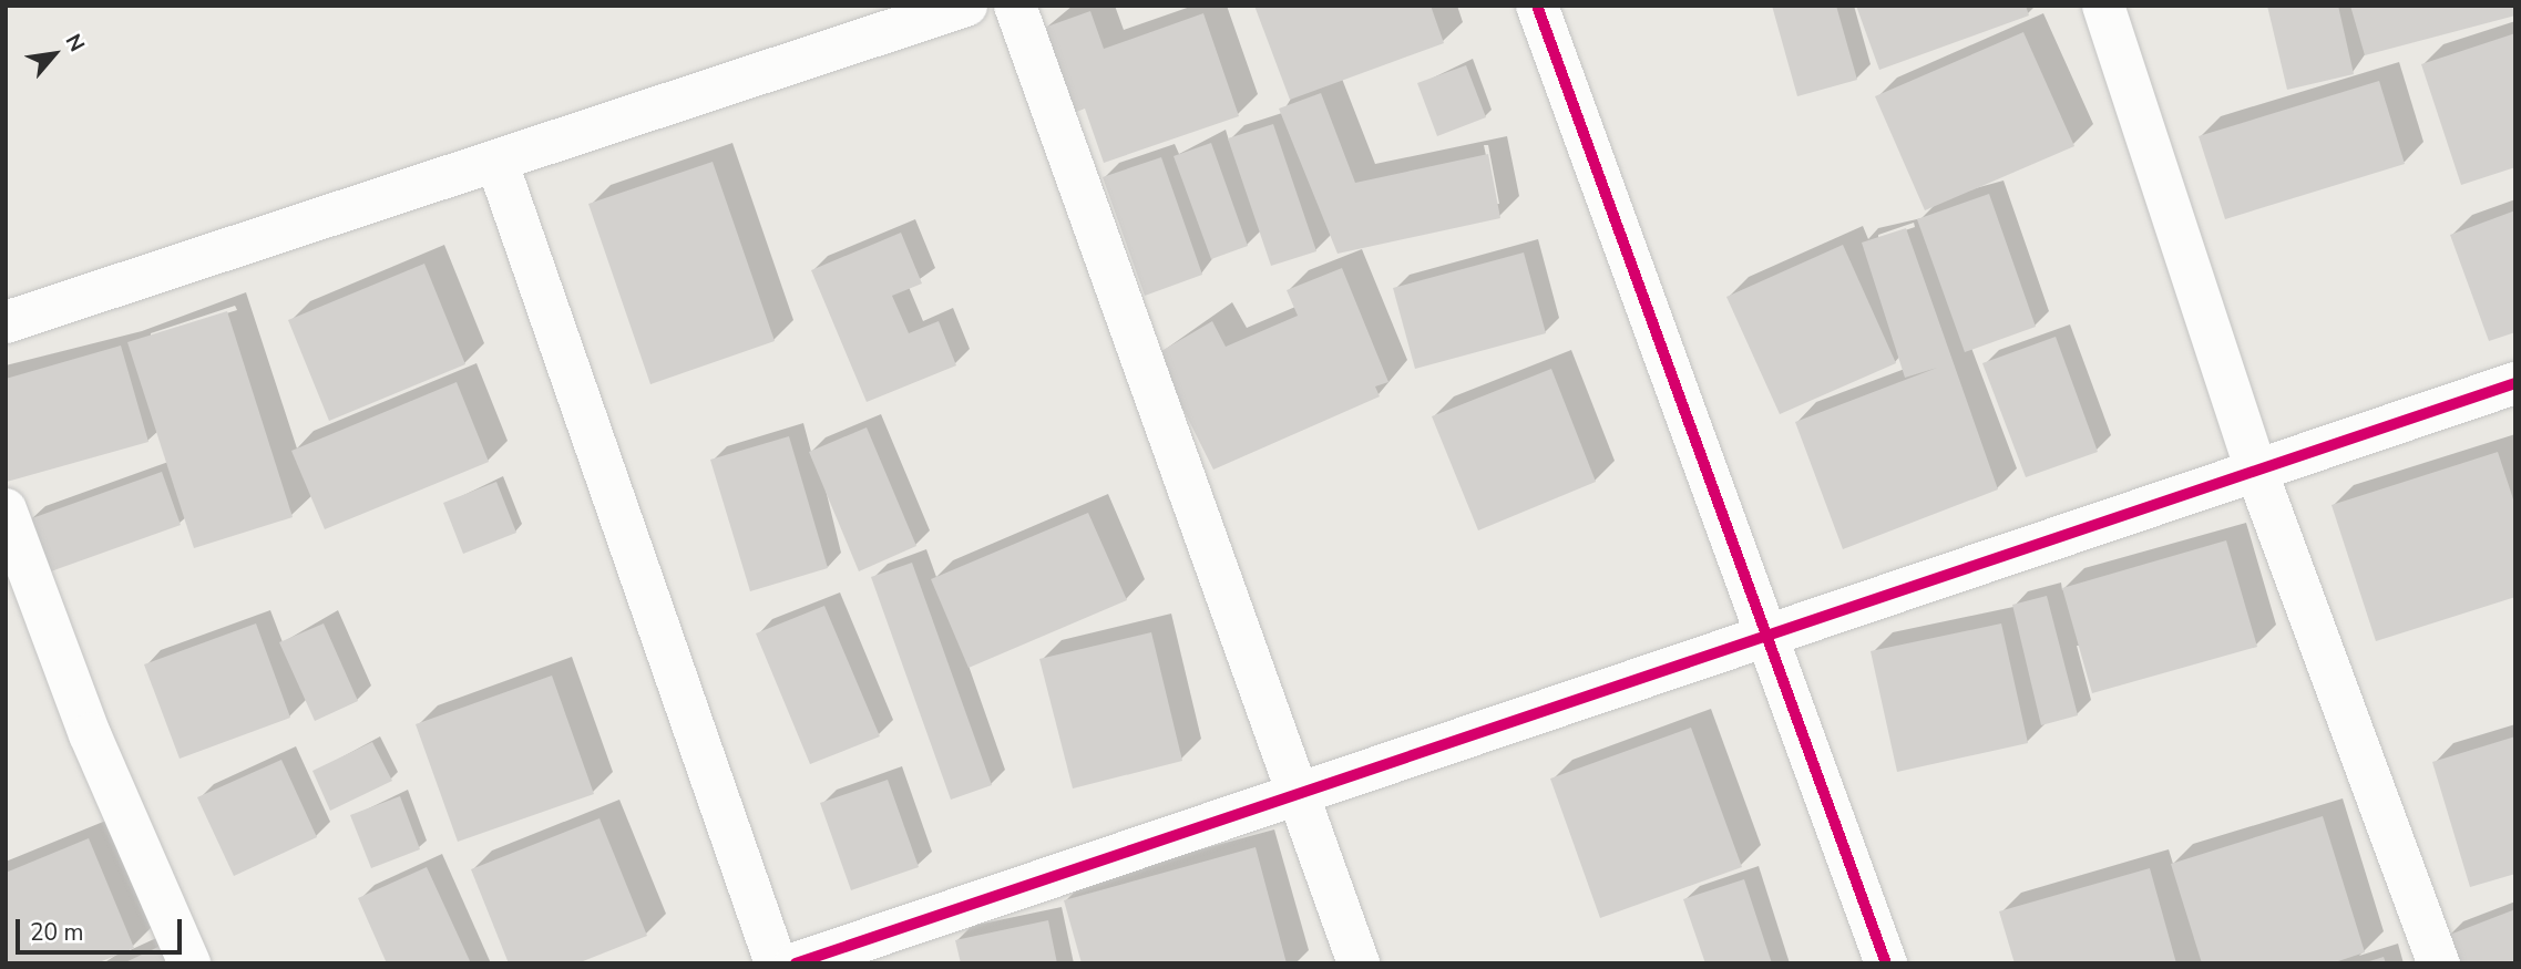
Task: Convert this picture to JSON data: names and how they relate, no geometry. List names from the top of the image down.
{
  "scale_bar": "20 m",
  "north": "top right"
}
